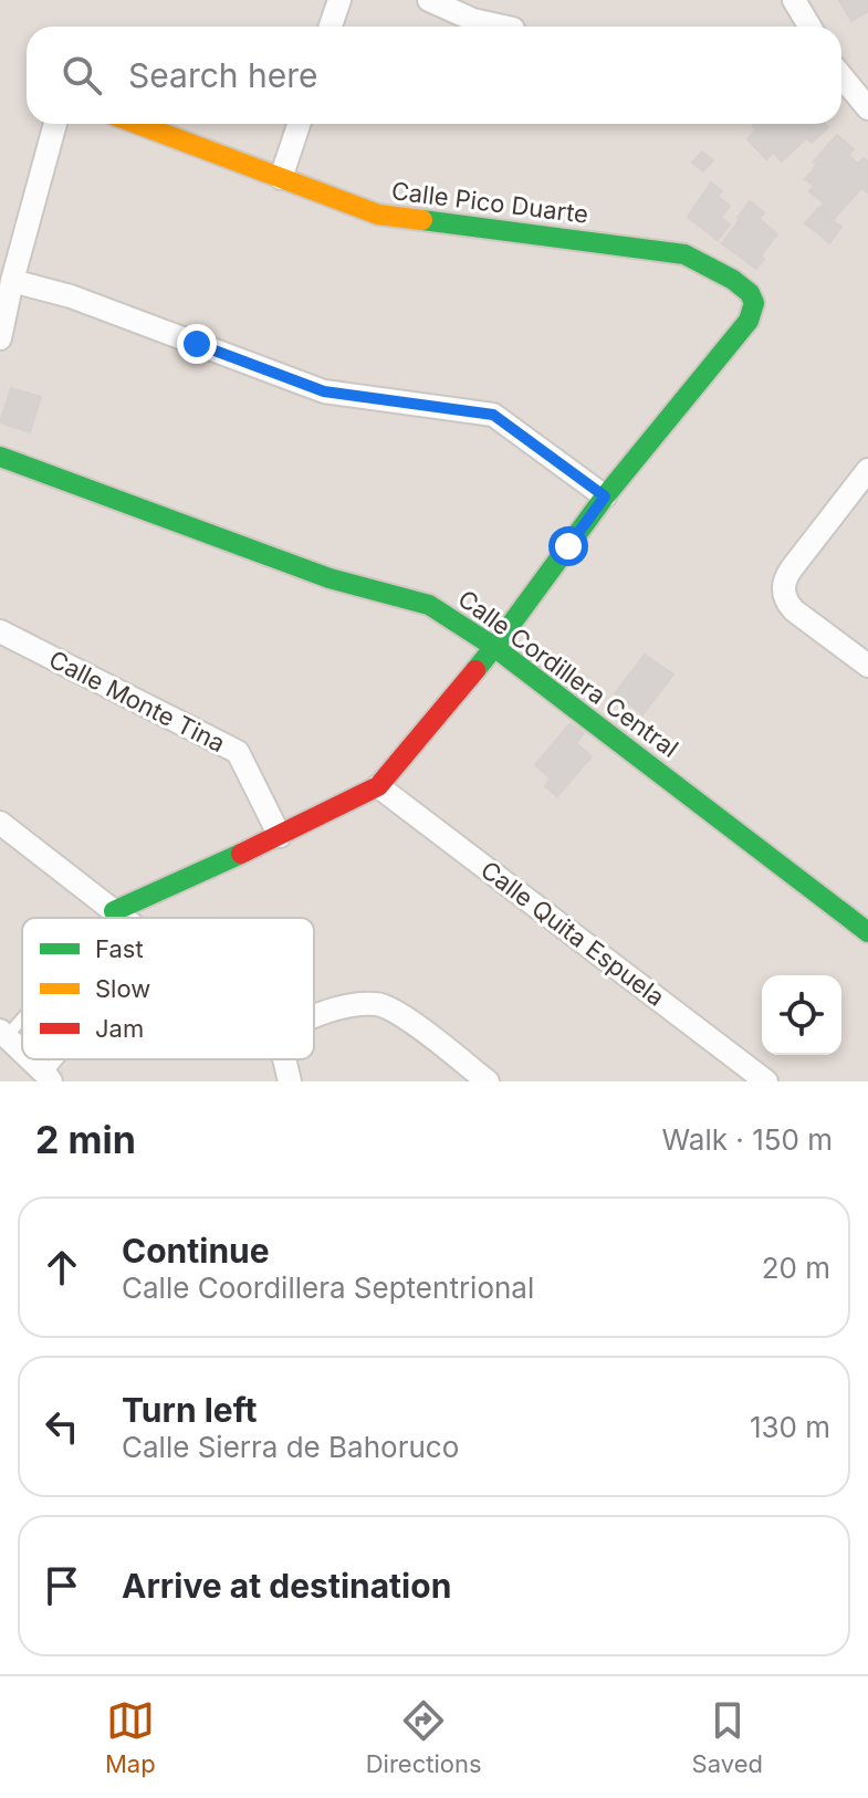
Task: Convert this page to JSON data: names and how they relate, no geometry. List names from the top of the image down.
{
  "streets": {
    "street": [
      "Calle Pico Duarte",
      "Calle Cordillera Central",
      "Calle Monte Tina",
      "Calle Quita Espuela"
    ]
  },
  "legend": ["Fast", "Slow", "Jam"],
  "page": {
    "search": "Search here",
    "heading": ["2 min", "Walk · 150 m"],
    "list": [
      ["Continue", "Calle Coordillera Septentrional", "20 m"],
      ["Turn left", "Calle Sierra de Bahoruco", "130 m"],
      "Arrive at destination"
    ],
    "nav": ["Map", "Directions", "Saved"]
  }
}
